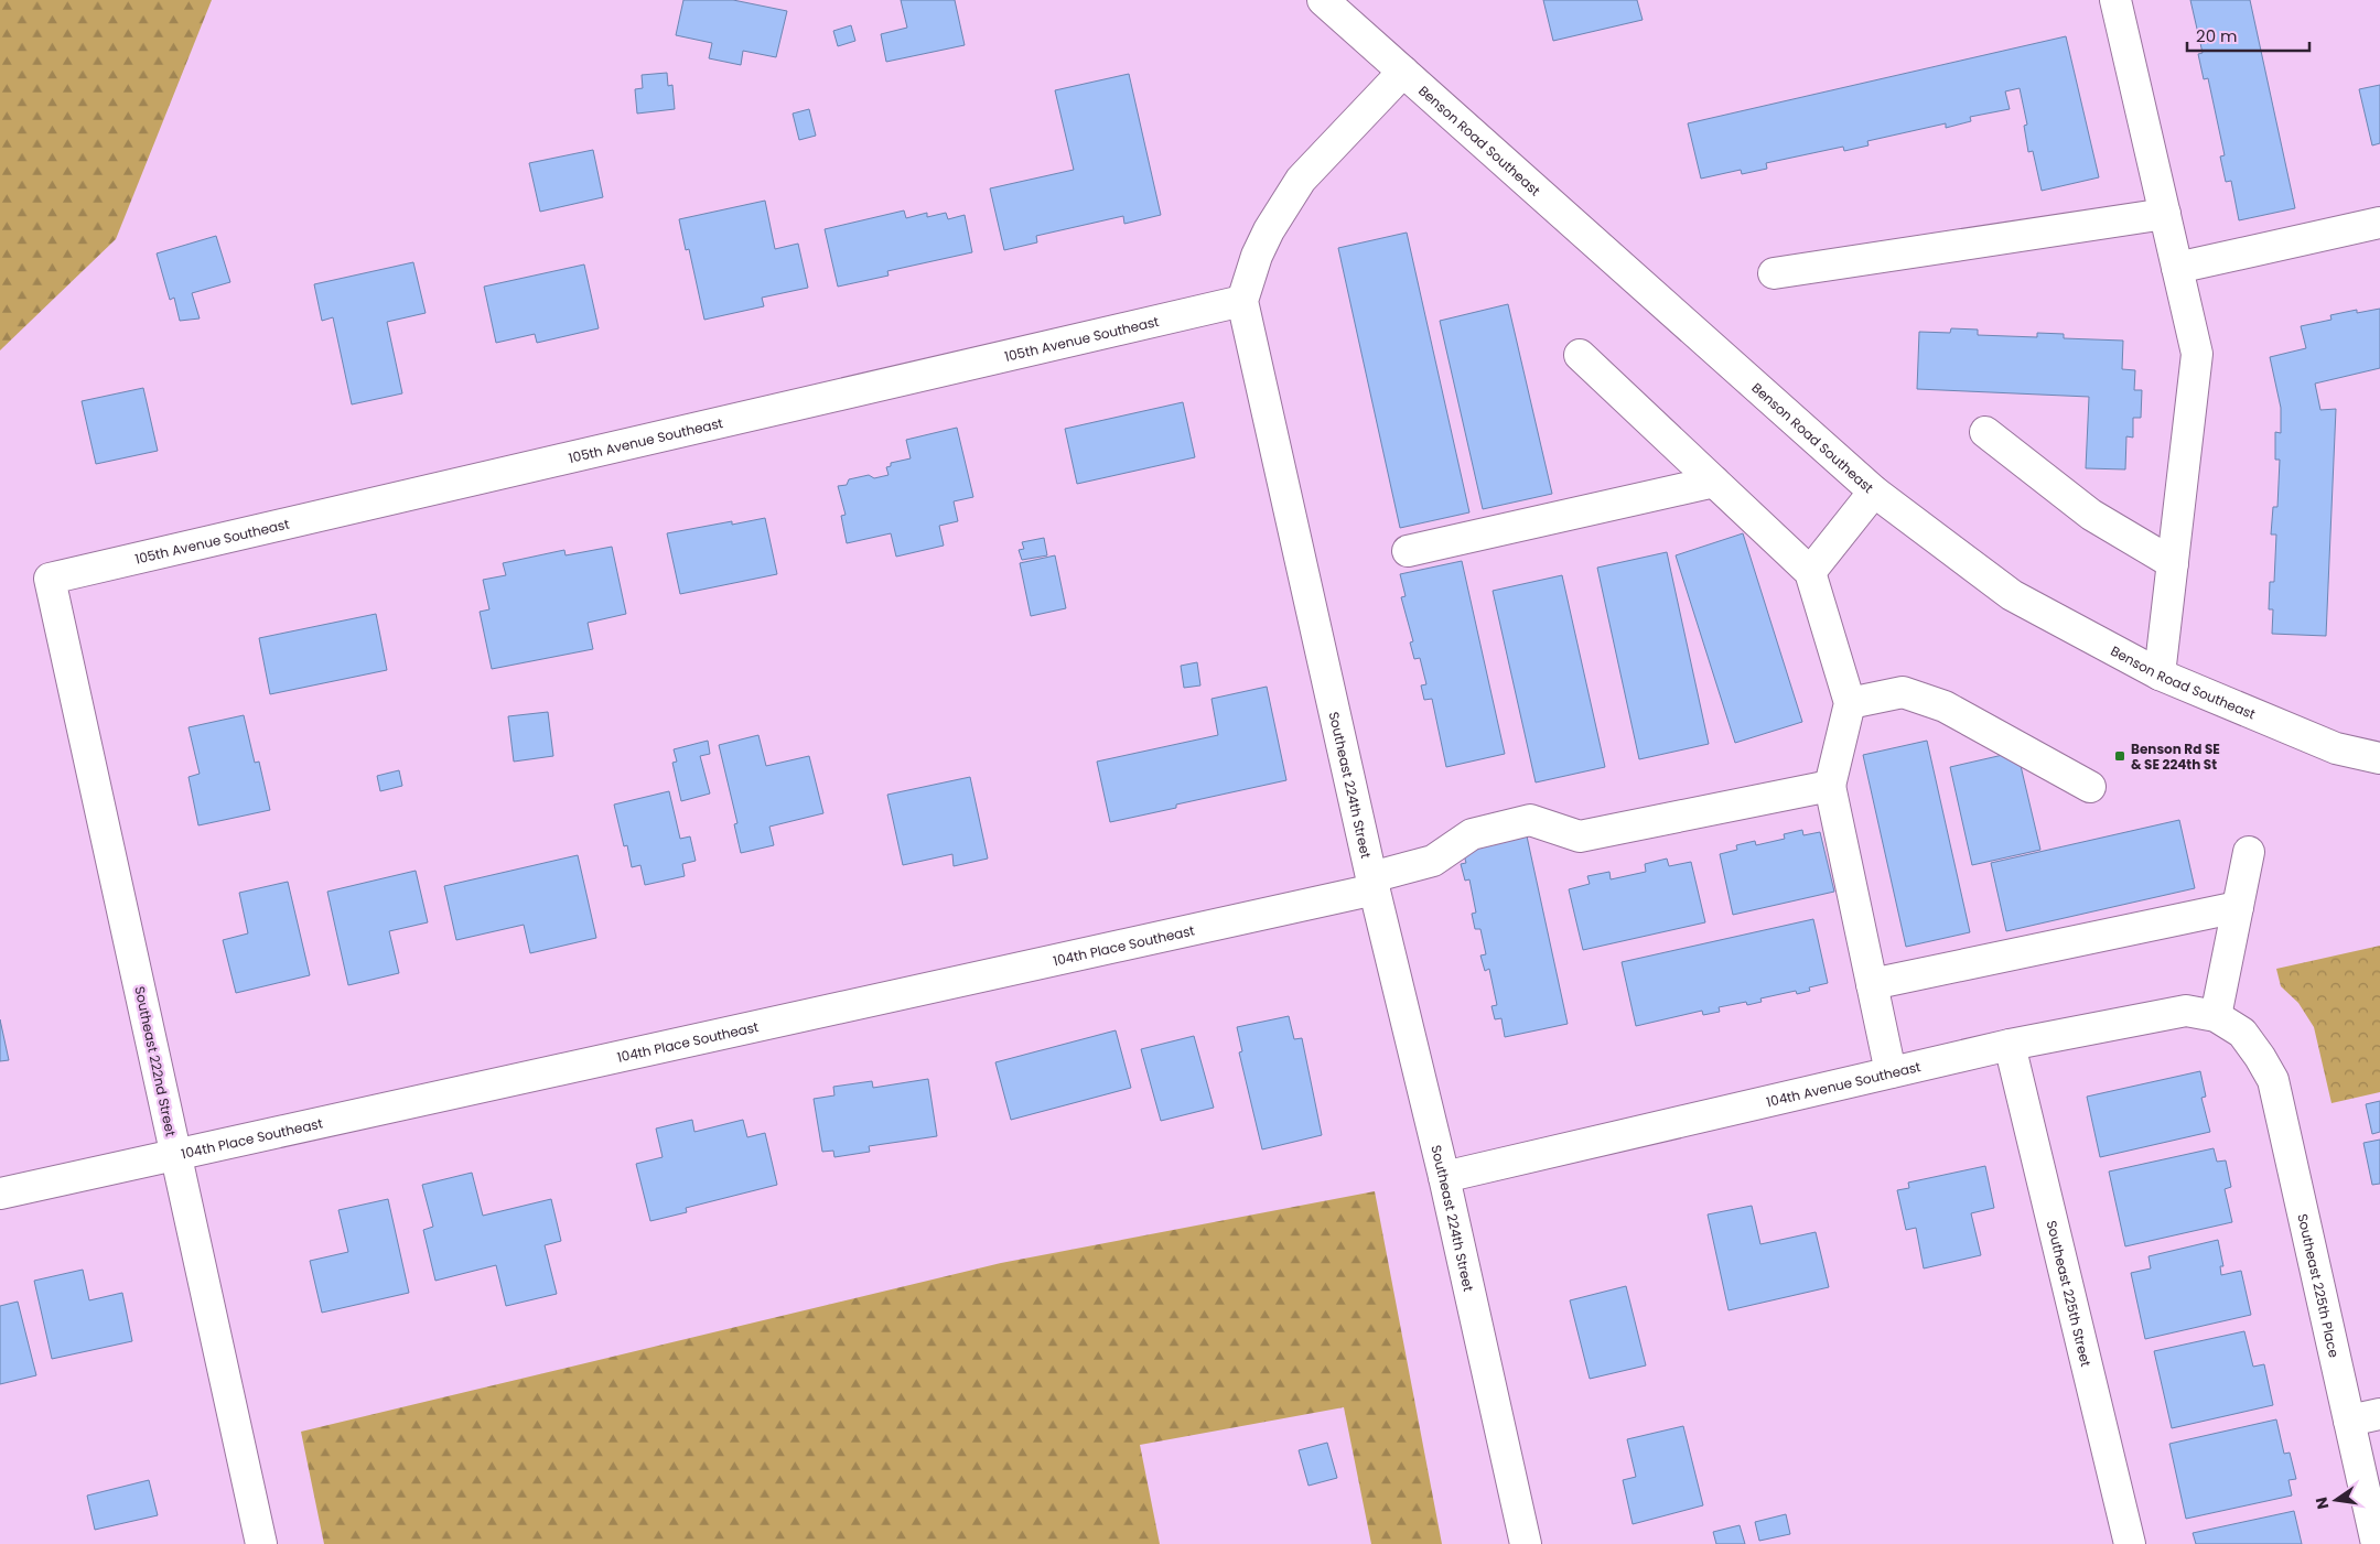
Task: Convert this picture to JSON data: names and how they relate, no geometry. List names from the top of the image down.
{
  "streets": {
    "street": [
      "Benson Road Southeast",
      "105th Avenue Southeast",
      "Southeast 224th Street",
      "104th Place Southeast",
      "Southeast 222nd Street",
      "104th Avenue Southeast",
      "Southeast 225th Place",
      "Southeast 225th Street"
    ]
  },
  "crossings": [
    ["105th Avenue Southeast", "Southeast 224th Street"],
    ["105th Avenue Southeast", "Southeast 222nd Street"],
    ["Southeast 224th Street", "104th Place Southeast"],
    ["Southeast 224th Street", "104th Avenue Southeast"],
    ["104th Place Southeast", "Southeast 222nd Street"],
    ["104th Avenue Southeast", "Southeast 225th Place"],
    ["104th Avenue Southeast", "Southeast 225th Street"]
  ],
  "places": {
    "transit": ["Benson Rd SE & SE 224th St"]
  },
  "scale_bar": "20 m",
  "north": "left"
}
